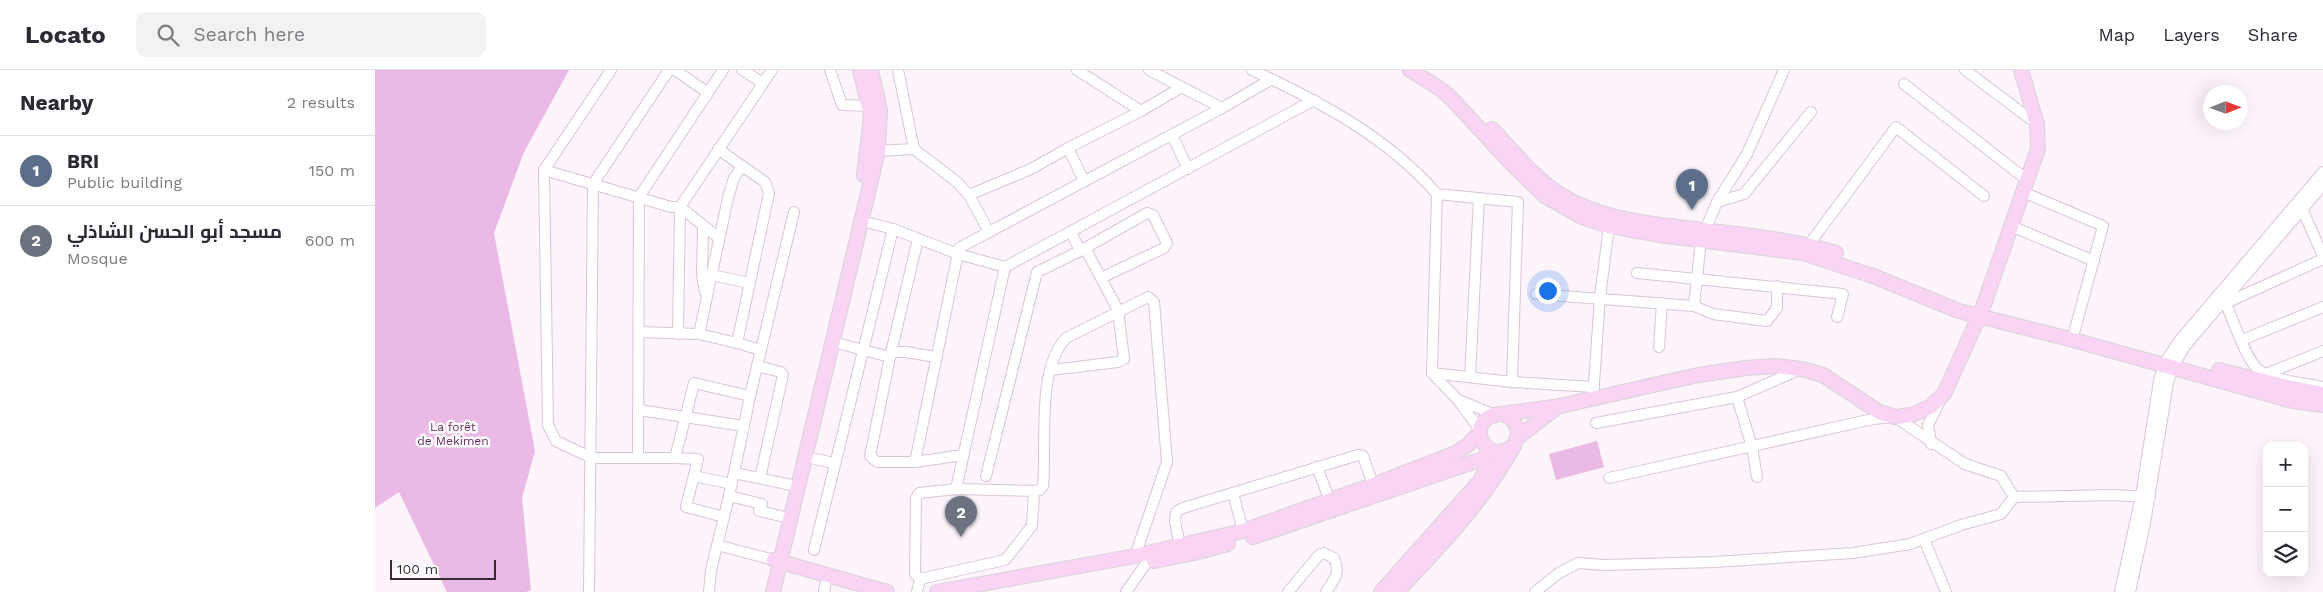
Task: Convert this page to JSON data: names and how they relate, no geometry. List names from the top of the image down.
{
  "parks": ["La forêt de Mekimen"],
  "scale_bar": "100 m",
  "north": "right",
  "page": {
    "header": "Locato",
    "search": "Search here",
    "nav": ["Map", "Layers", "Share"],
    "heading": ["Nearby", "2 results"],
    "list": [
      {
        "mark": "1",
        "name": "BRI",
        "note": "Public building",
        "value": "150 m"
      },
      {
        "mark": "2",
        "name": "مسجد أبو الحسن الشاذلي",
        "note": "Mosque",
        "value": "600 m"
      }
    ],
    "pins": ["1", "2"],
    "map_buttons": ["+", "−"],
    "scale": "100 m"
  }
}
